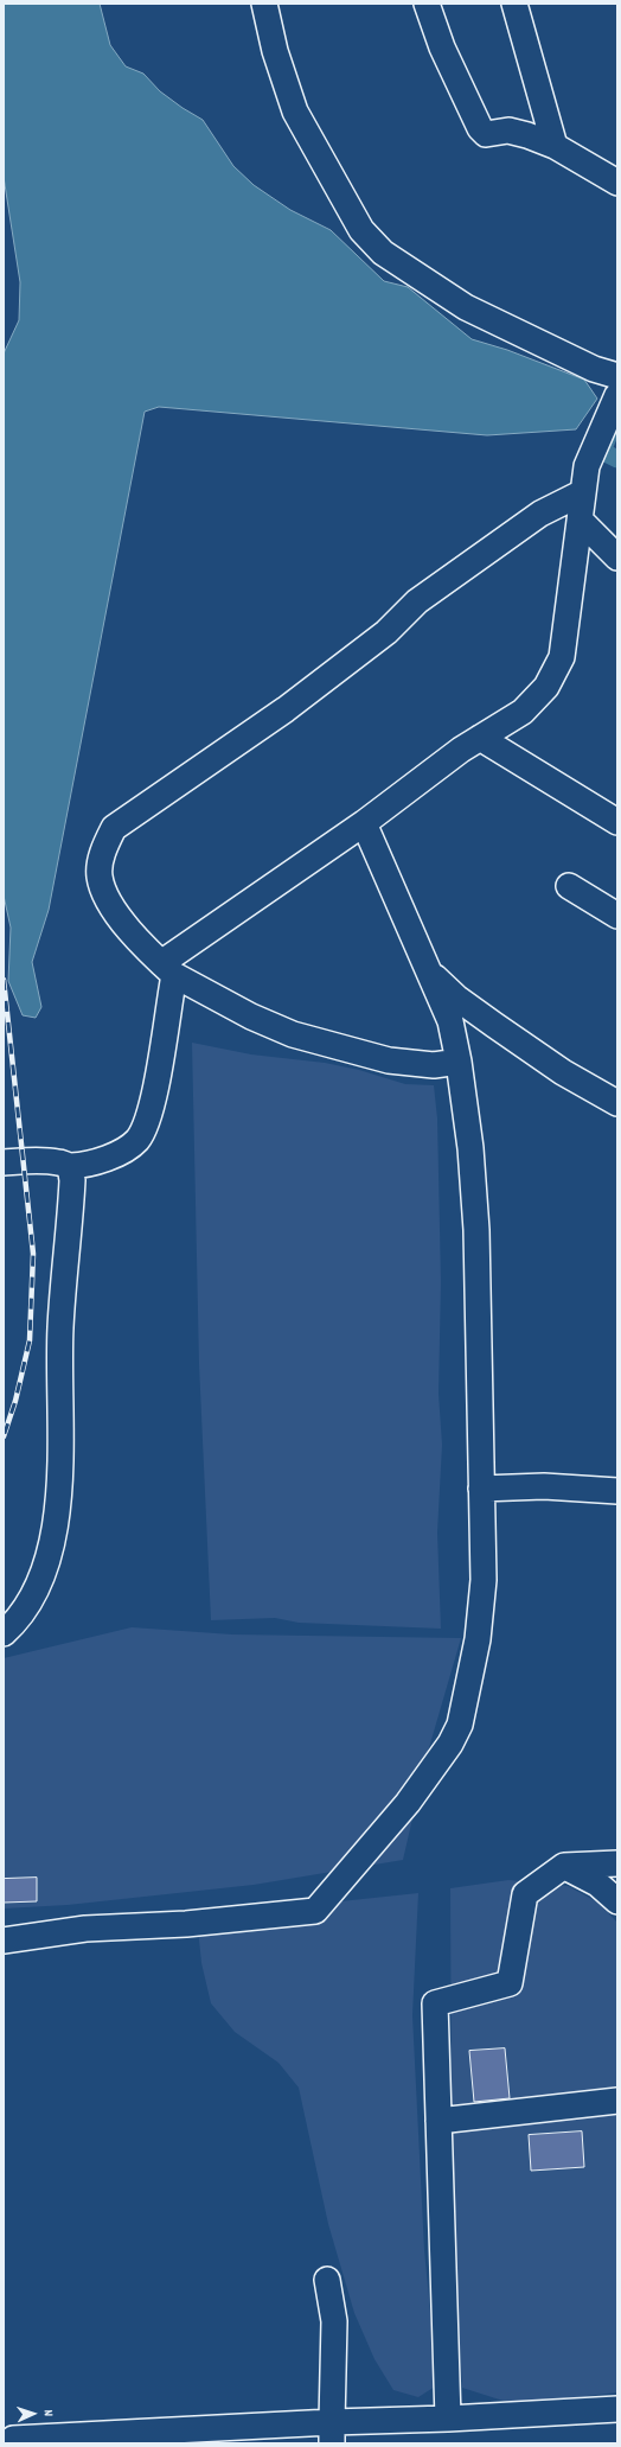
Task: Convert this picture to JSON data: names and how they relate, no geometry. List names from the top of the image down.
{
  "north": "right"
}
